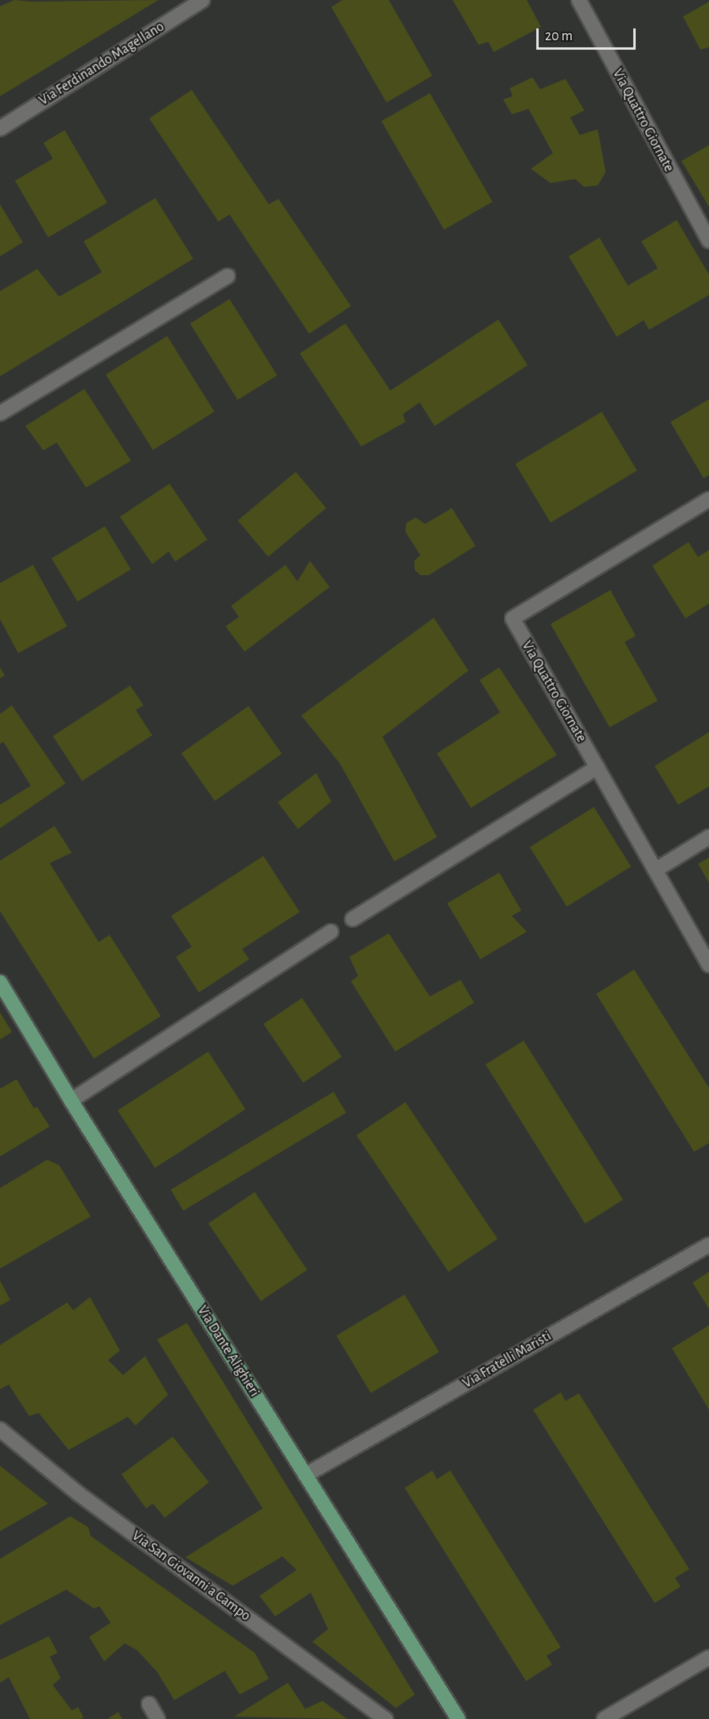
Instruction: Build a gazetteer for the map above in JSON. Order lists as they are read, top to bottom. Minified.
{"streets":{"main road":["Via Dante Alighieri"],"street":["Via Ferdinando Magellano","Via Quattro Giornate","Via Fratelli Maristi","Via San Giovanni a Campo"]},"crossings":[["Via Dante Alighieri","Via Fratelli Maristi"]],"scale_bar":"20 m"}
